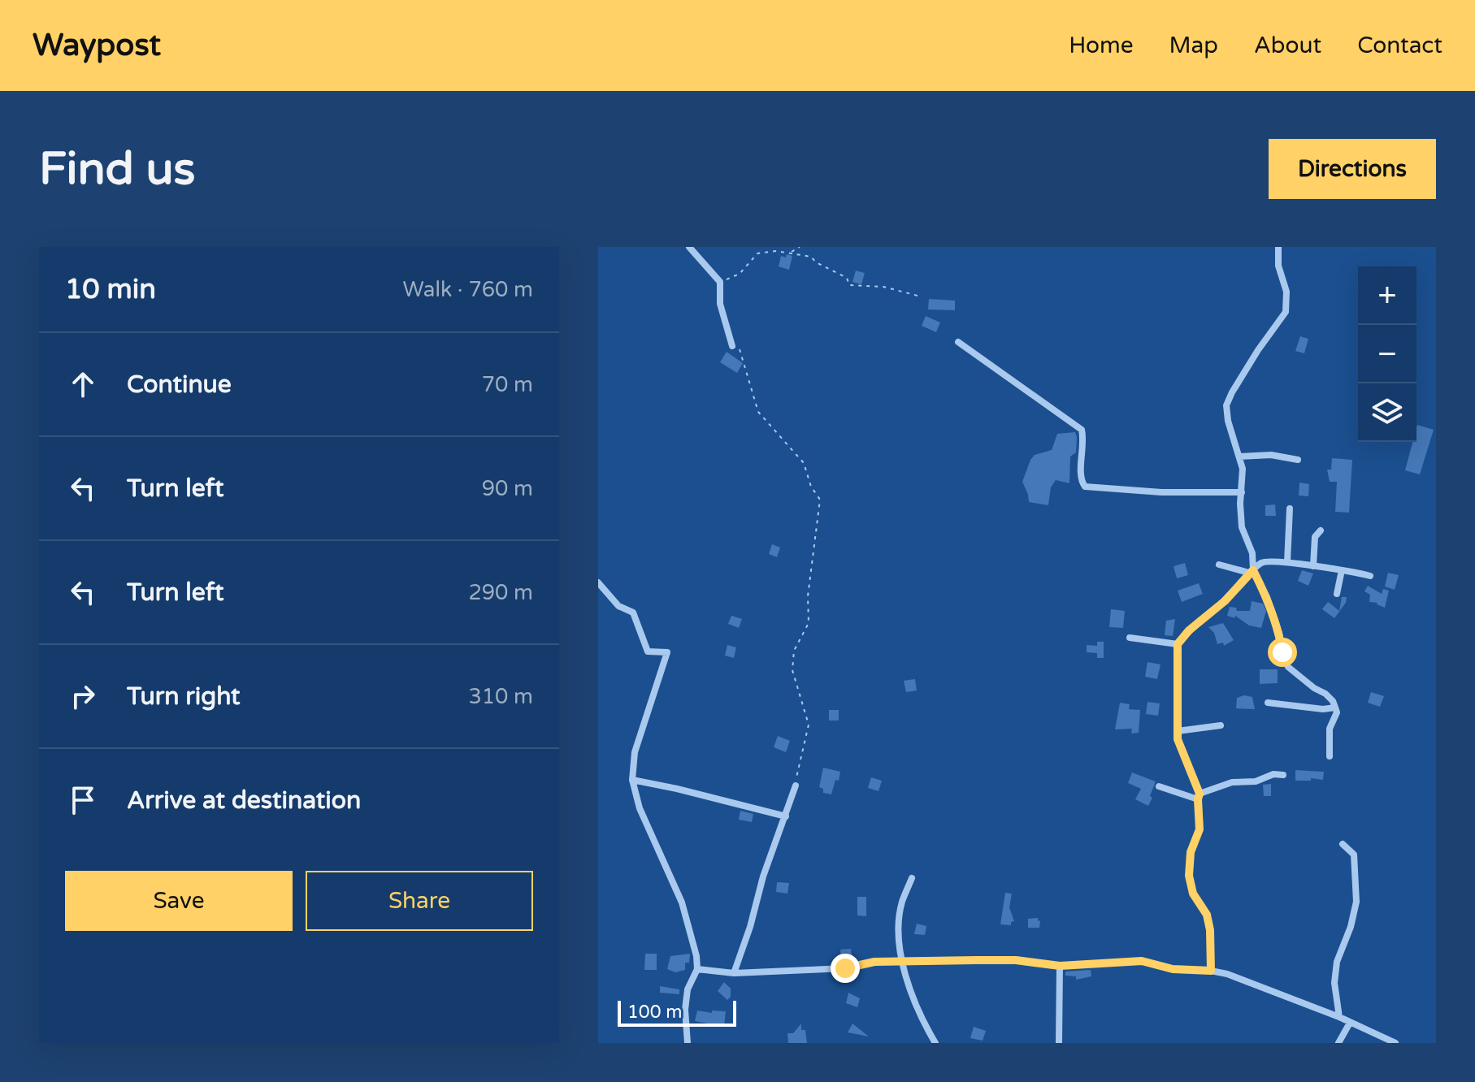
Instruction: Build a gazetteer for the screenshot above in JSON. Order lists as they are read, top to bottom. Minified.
{"scale_bar":"100 m","page":{"header":"Waypost","nav":["Home","Map","About","Contact"],"buttons":["Directions",["Save","Share"]],"title":"Find us","heading":["10 min","Walk · 760 m"],"map_buttons":["+","−"],"list":[["Continue","70 m"],["Turn left","90 m"],["Turn left","290 m"],["Turn right","310 m"],"Arrive at destination"],"scale":"100 m"}}
